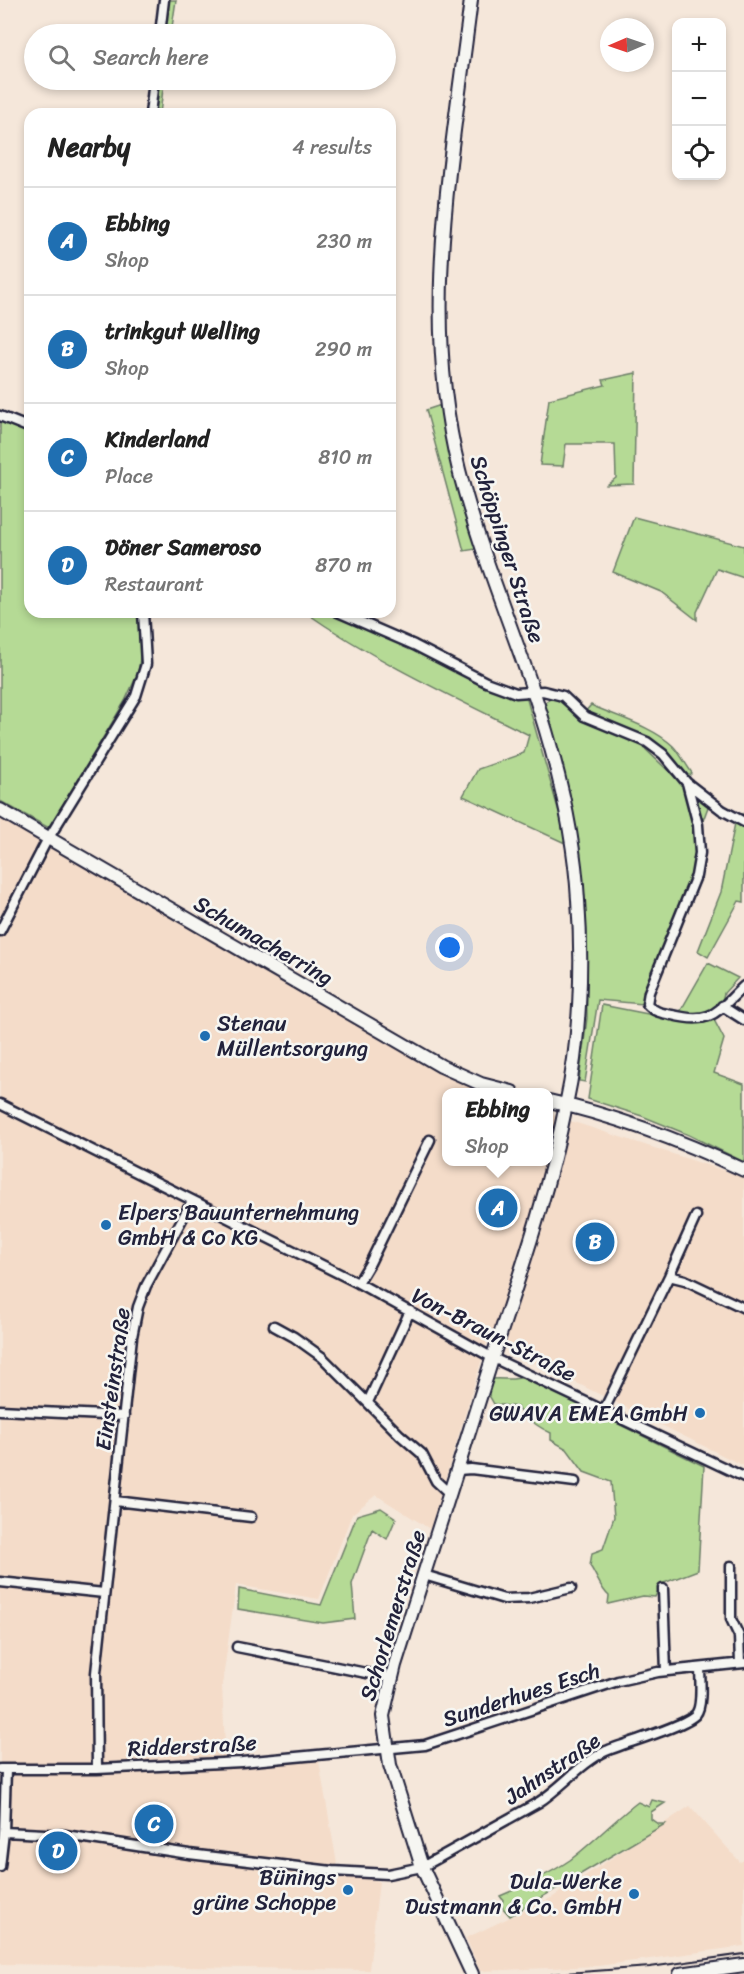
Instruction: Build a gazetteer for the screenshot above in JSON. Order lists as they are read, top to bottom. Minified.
{"streets":{"main road":["Schöppinger Straße","Schumacherring","Schorlemerstraße"],"street":["Von-Braun-Straße","Einsteinstraße","Sunderhues Esch","Ridderstraße","Jahnstraße"]},"crossings":[["Schöppinger Straße","Schorlemerstraße"],["Von-Braun-Straße","Einsteinstraße"],["Von-Braun-Straße","Schorlemerstraße"],["Einsteinstraße","Ridderstraße"],["Schorlemerstraße","Sunderhues Esch"],["Schorlemerstraße","Ridderstraße"],["Schorlemerstraße","Jahnstraße"],["Sunderhues Esch","Ridderstraße"],["Sunderhues Esch","Jahnstraße"]],"places":["Stenau Müllentsorgung","Elpers Bauunternehmung GmbH & Co KG","GWAVA EMEA GmbH","Bünings grüne Schoppe","Dula-Werke Dustmann & Co. GmbH"],"north":"left","page":{"map_buttons":["+","−"],"search":"Search here","heading":["Nearby","4 results"],"list":[{"mark":"A","name":"Ebbing","note":"Shop","value":"230 m"},{"mark":"B","name":"trinkgut Welling","note":"Shop","value":"290 m"},{"mark":"C","name":"Kinderland","note":"Place","value":"810 m"},{"mark":"D","name":"Döner Sameroso","note":"Restaurant","value":"870 m"}],"popup":["Ebbing","Shop"],"pins":["A","B","C","D"]}}
